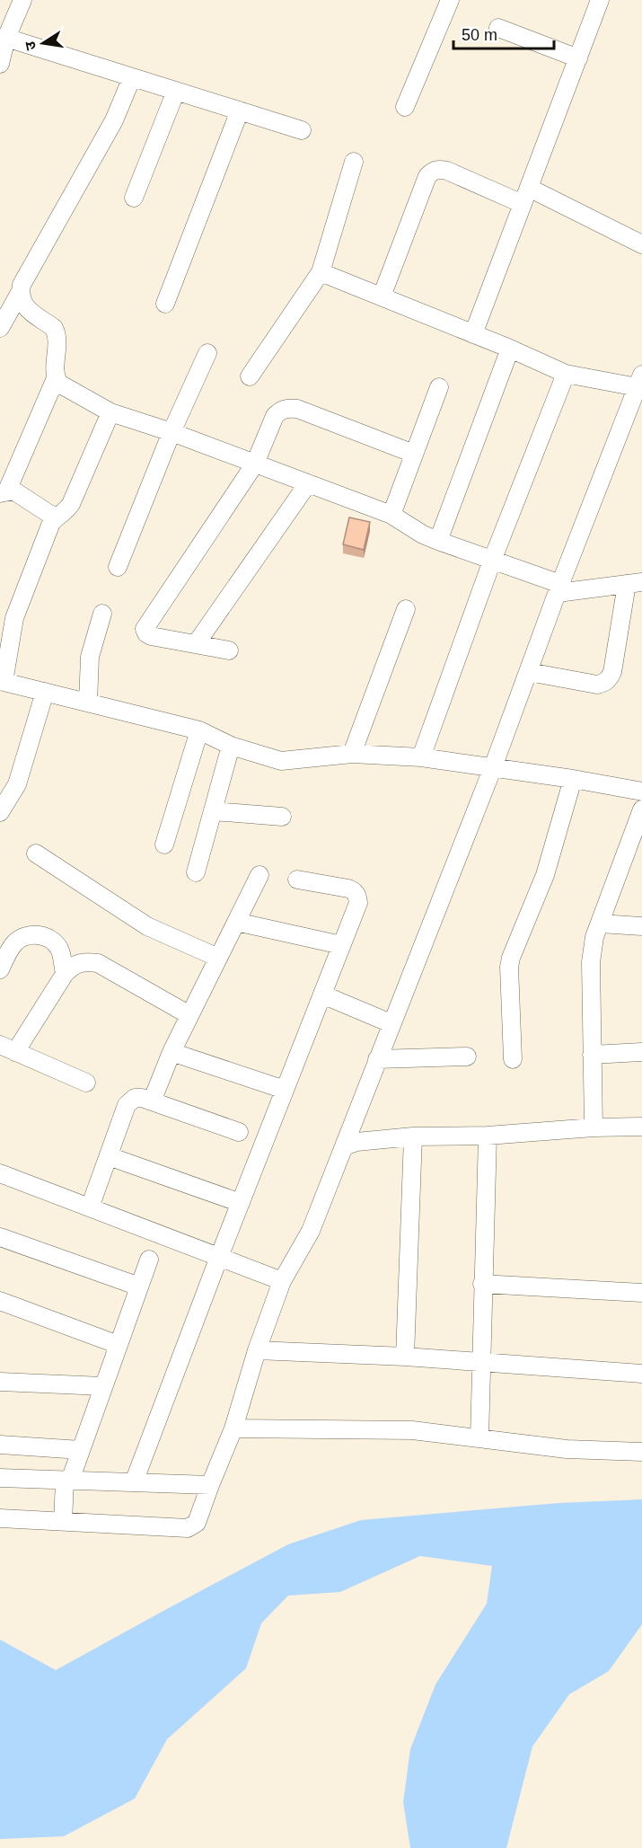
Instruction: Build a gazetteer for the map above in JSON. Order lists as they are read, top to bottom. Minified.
{"scale_bar":"50 m","north":"left"}
